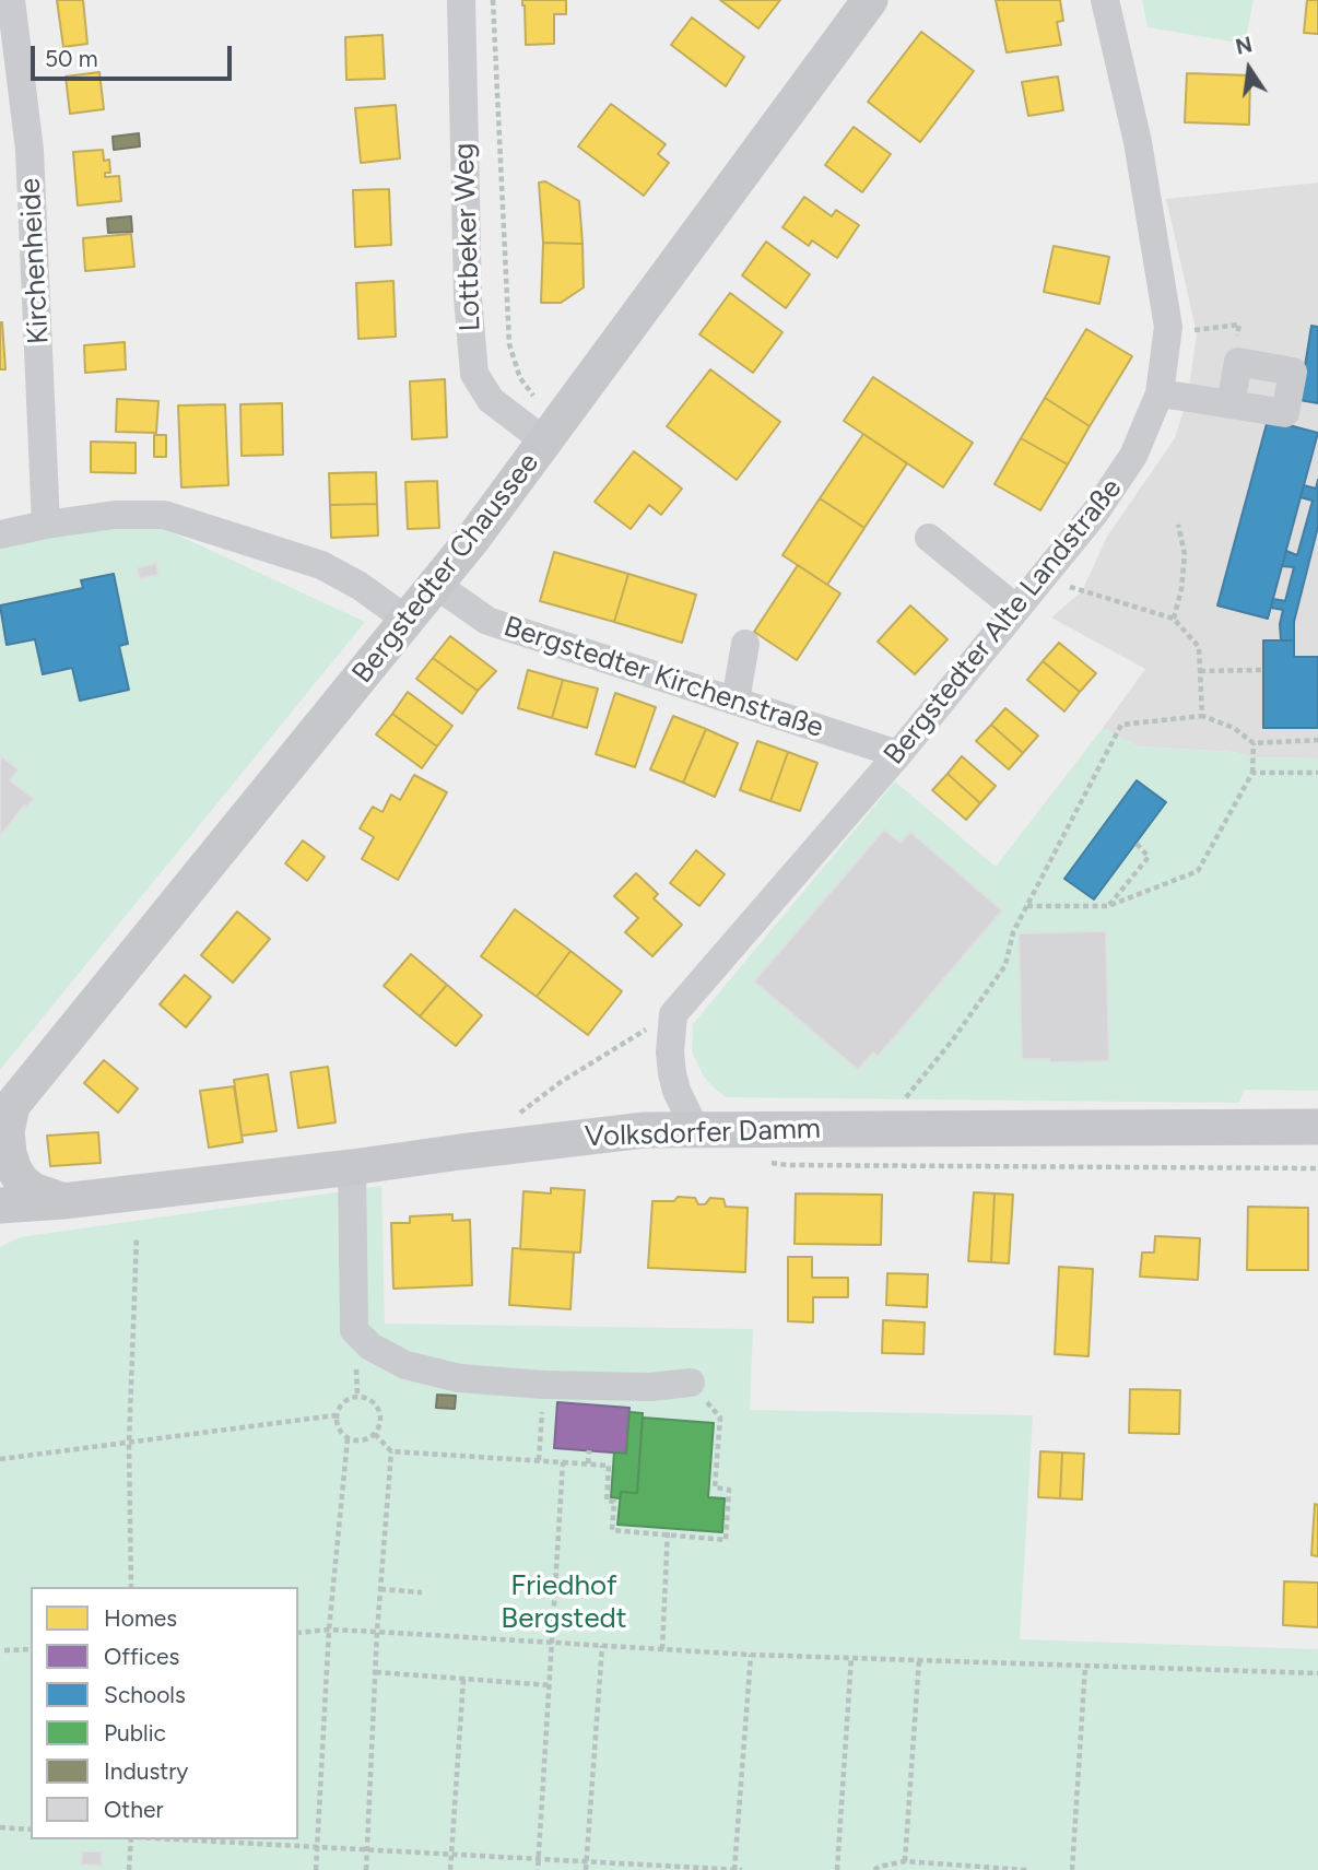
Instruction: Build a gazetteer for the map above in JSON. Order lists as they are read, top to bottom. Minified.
{"streets":{"main road":["Bergstedter Chaussee","Volksdorfer Damm"],"street":["Lottbeker Weg","Kirchenheide","Bergstedter Alte Landstraße","Bergstedter Kirchenstraße"]},"crossings":[["Lottbeker Weg","Bergstedter Chaussee"],["Bergstedter Chaussee","Bergstedter Kirchenstraße"],["Bergstedter Alte Landstraße","Bergstedter Kirchenstraße"]],"parks":["Friedhof Bergstedt"],"legend":["Homes","Offices","Schools","Public","Industry","Other"],"scale_bar":"50 m","north":"top"}
